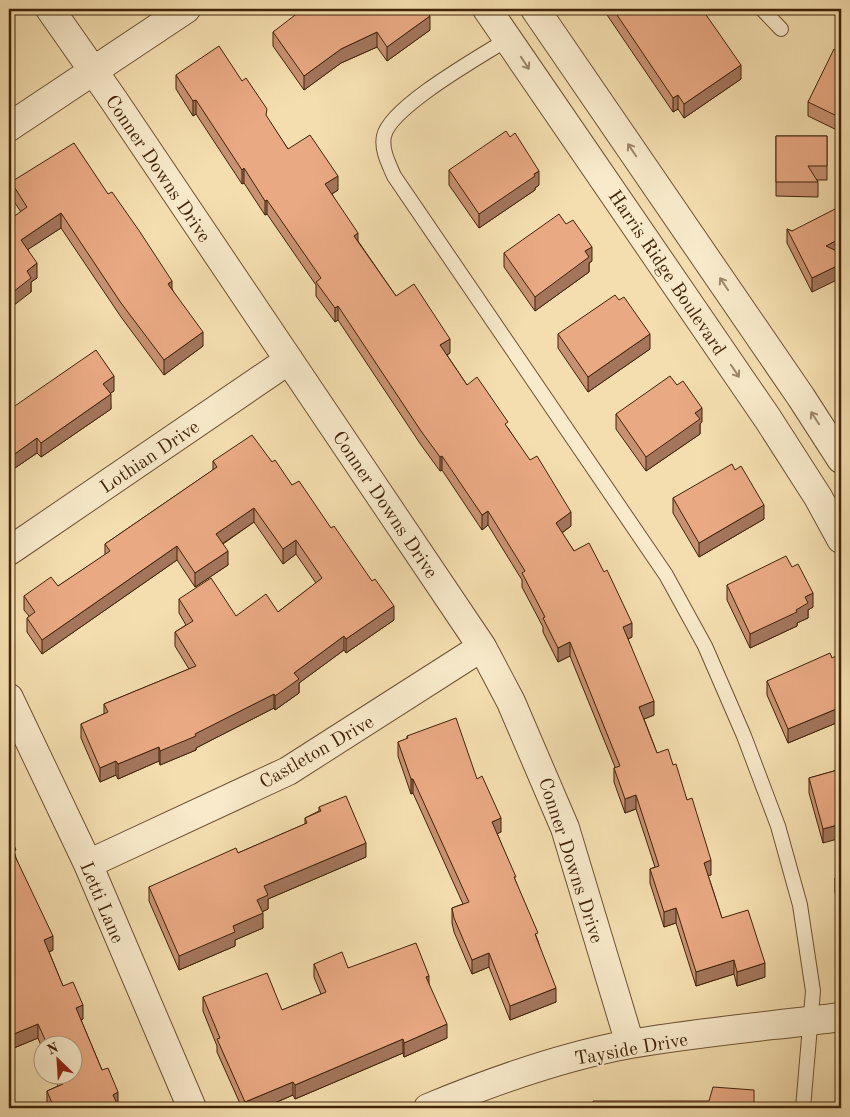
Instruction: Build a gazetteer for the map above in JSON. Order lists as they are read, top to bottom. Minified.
{"streets":{"street":["Conner Downs Drive","Harris Ridge Boulevard","Lothian Drive","Castleton Drive","Letti Lane","Tayside Drive"]},"crossings":[["Conner Downs Drive","Lothian Drive"],["Conner Downs Drive","Castleton Drive"],["Conner Downs Drive","Tayside Drive"],["Castleton Drive","Letti Lane"]],"north":"top left"}
